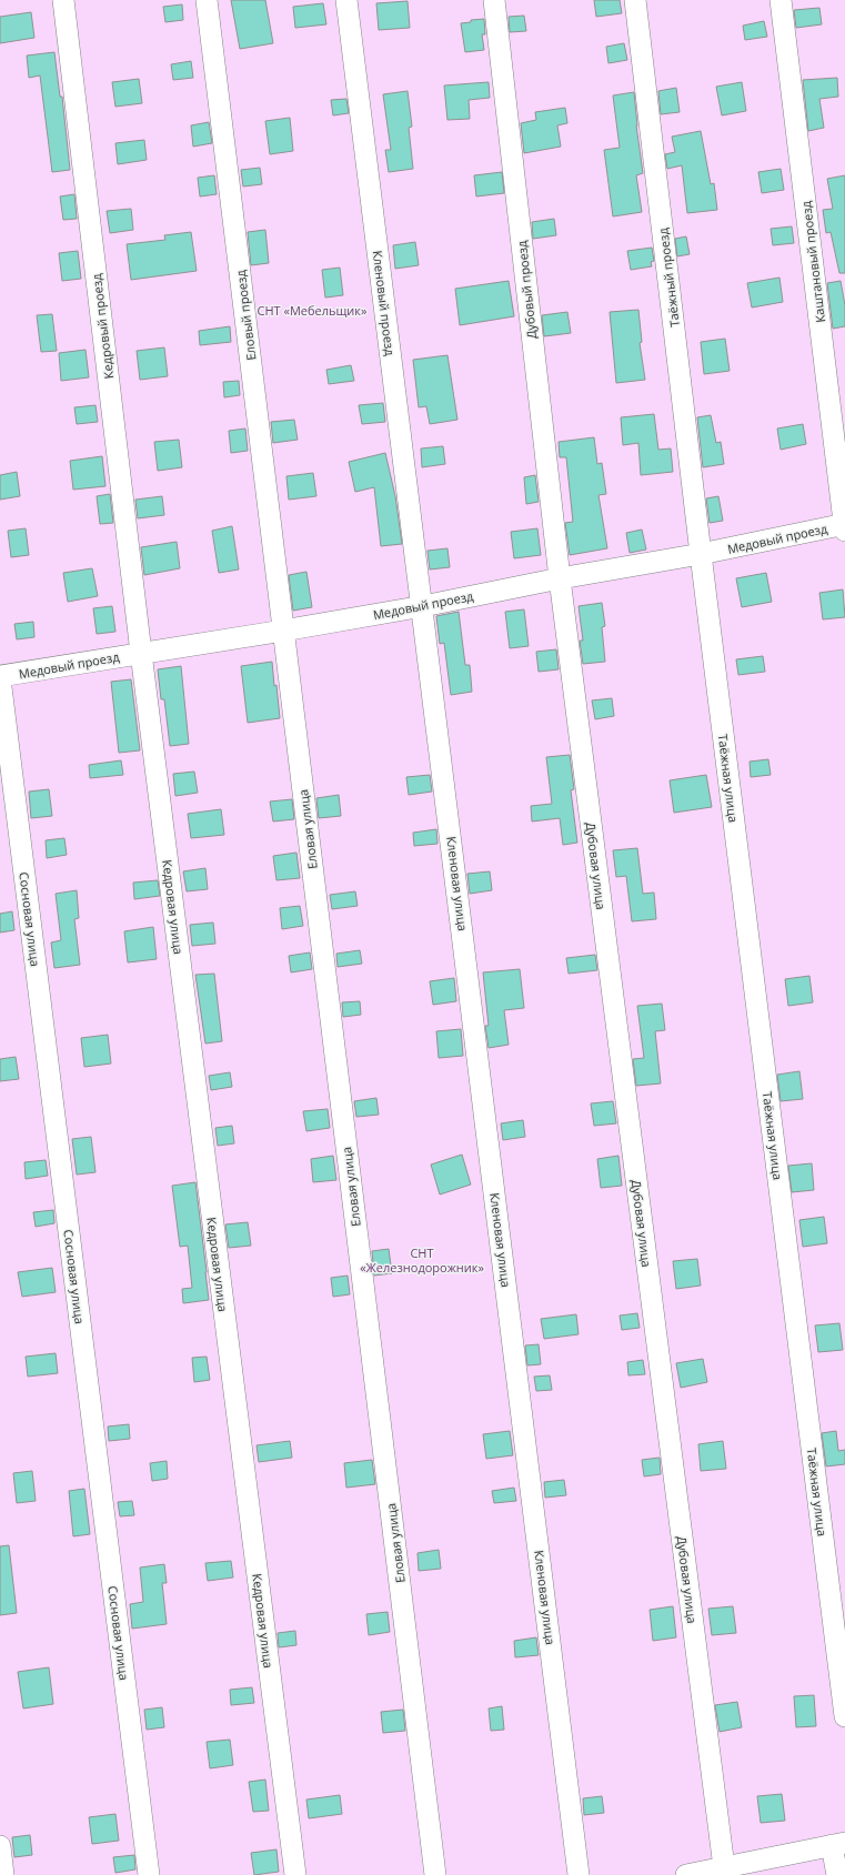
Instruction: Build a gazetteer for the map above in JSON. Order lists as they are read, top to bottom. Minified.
{"streets":{"street":["Каштановый проезд","Таёжный проезд","Дубовый проезд","Кленовый проезд","Еловый проезд","Кедровый проезд","Медовый проезд","Таёжная улица","Еловая улица","Дубовая улица","Кленовая улица","Кедровая улица","Сосновая улица"]},"crossings":[["Каштановый проезд","Медовый проезд"],["Таёжный проезд","Медовый проезд"],["Таёжный проезд","Таёжная улица"],["Дубовый проезд","Медовый проезд"],["Дубовый проезд","Дубовая улица"],["Кленовый проезд","Медовый проезд"],["Кленовый проезд","Кленовая улица"],["Еловый проезд","Медовый проезд"],["Еловый проезд","Еловая улица"],["Кедровый проезд","Медовый проезд"],["Кедровый проезд","Кедровая улица"],["Медовый проезд","Таёжная улица"],["Медовый проезд","Еловая улица"],["Медовый проезд","Дубовая улица"],["Медовый проезд","Кленовая улица"],["Медовый проезд","Кедровая улица"],["Медовый проезд","Сосновая улица"]],"parks":["СНТ «Мебельщик»","СНТ «Железнодорожник»"]}
